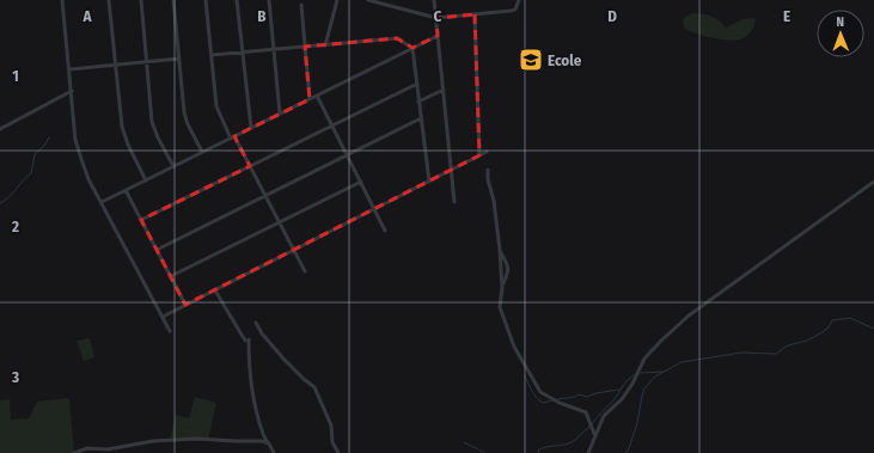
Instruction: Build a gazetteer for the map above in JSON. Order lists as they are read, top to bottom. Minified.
{"places":{"school or university":["Ecole"]},"north":"top","grid":{"columns":["A","B","C","D","E"],"rows":["1","2","3"]}}
